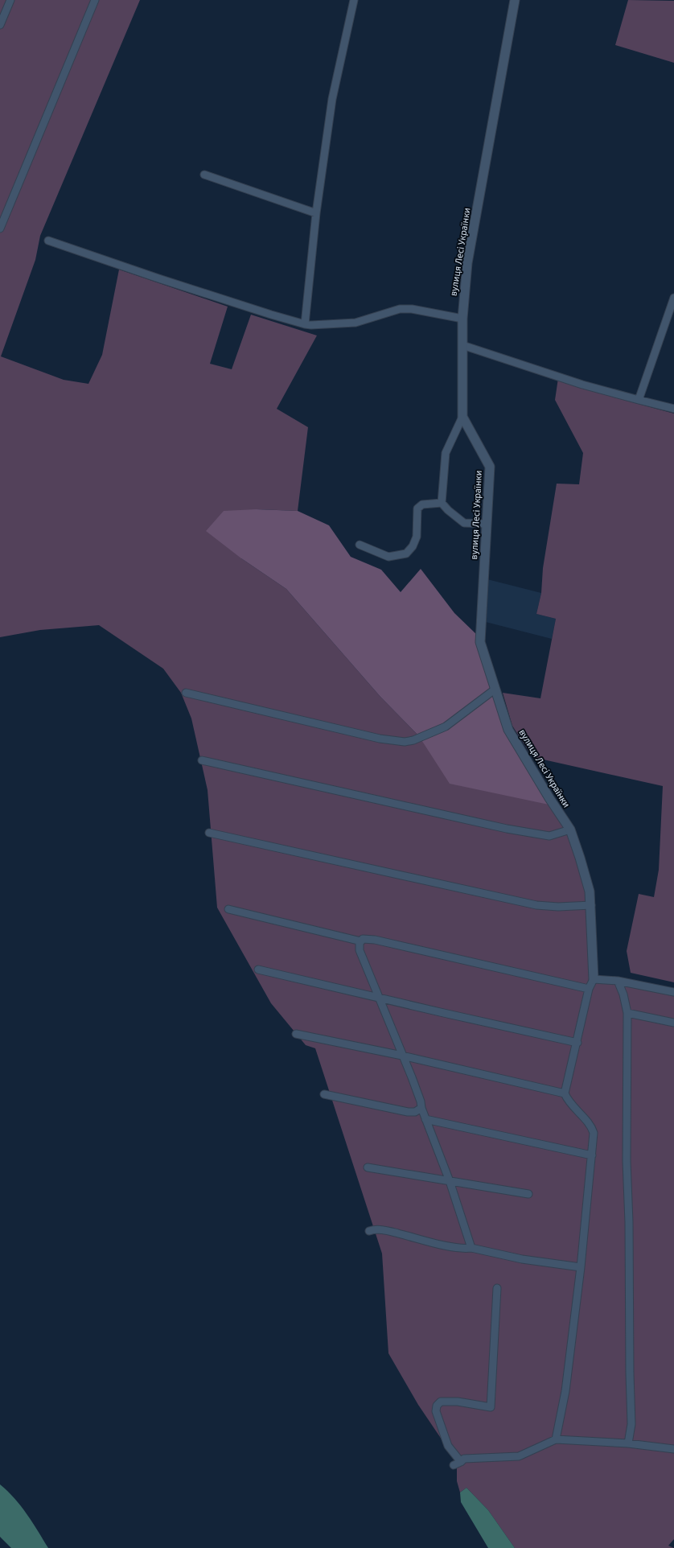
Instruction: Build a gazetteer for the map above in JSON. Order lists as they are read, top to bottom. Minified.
{"streets":{"street":["вулиця Лесі Українки"]}}
